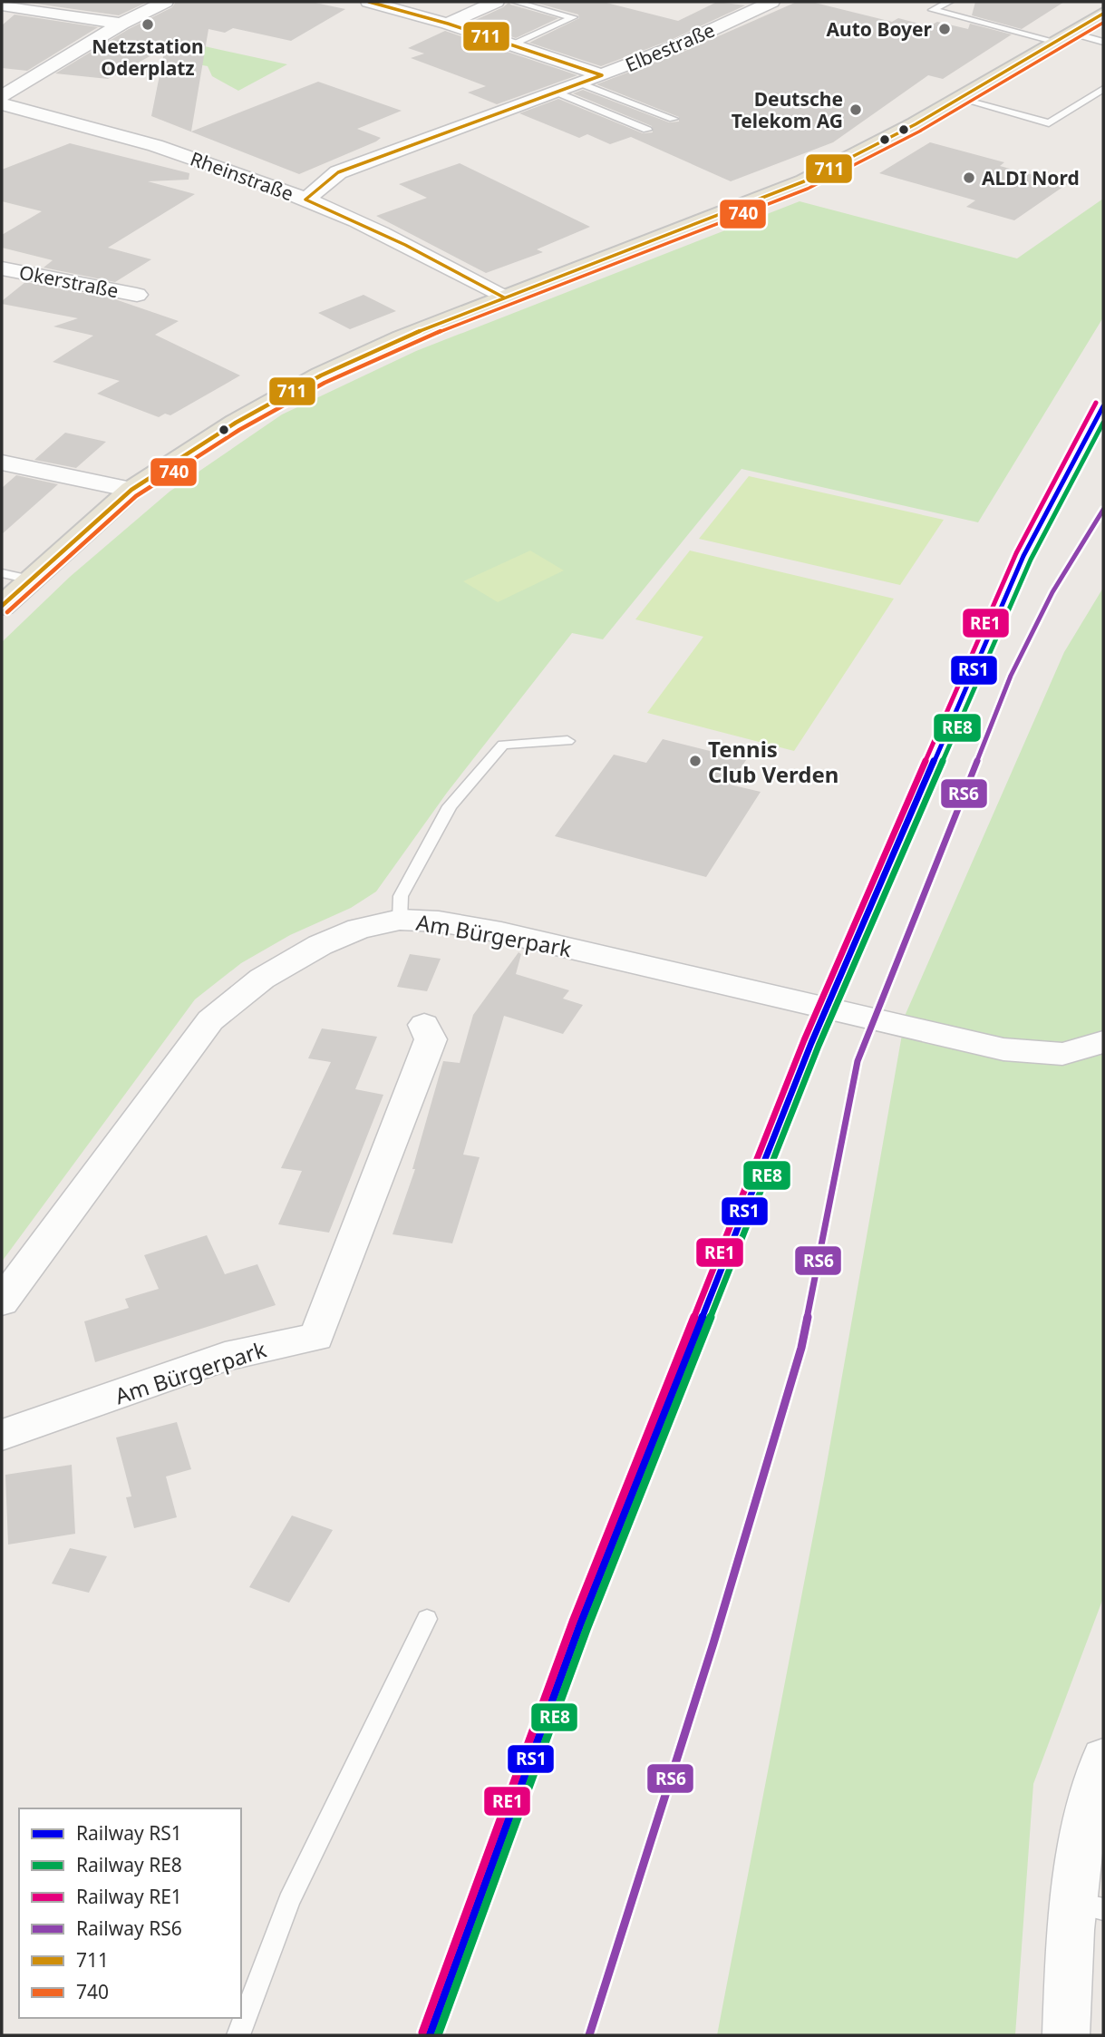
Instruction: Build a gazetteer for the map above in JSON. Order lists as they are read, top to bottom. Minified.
{"streets":{"street":["Elbestraße","Rheinstraße","Okerstraße","Am Bürgerpark"]},"crossings":[["Elbestraße","Rheinstraße"]],"places":["Netzstation Oderplatz","Auto Boyer","Deutsche Telekom AG","ALDI Nord","Tennis Club Verden"],"lines":["transit line 711","transit line 740","rail line RE1","rail line RS1","rail line RE8","rail line RS6"],"legend":["Railway RS1","Railway RE8","Railway RE1","Railway RS6","711","740"]}
